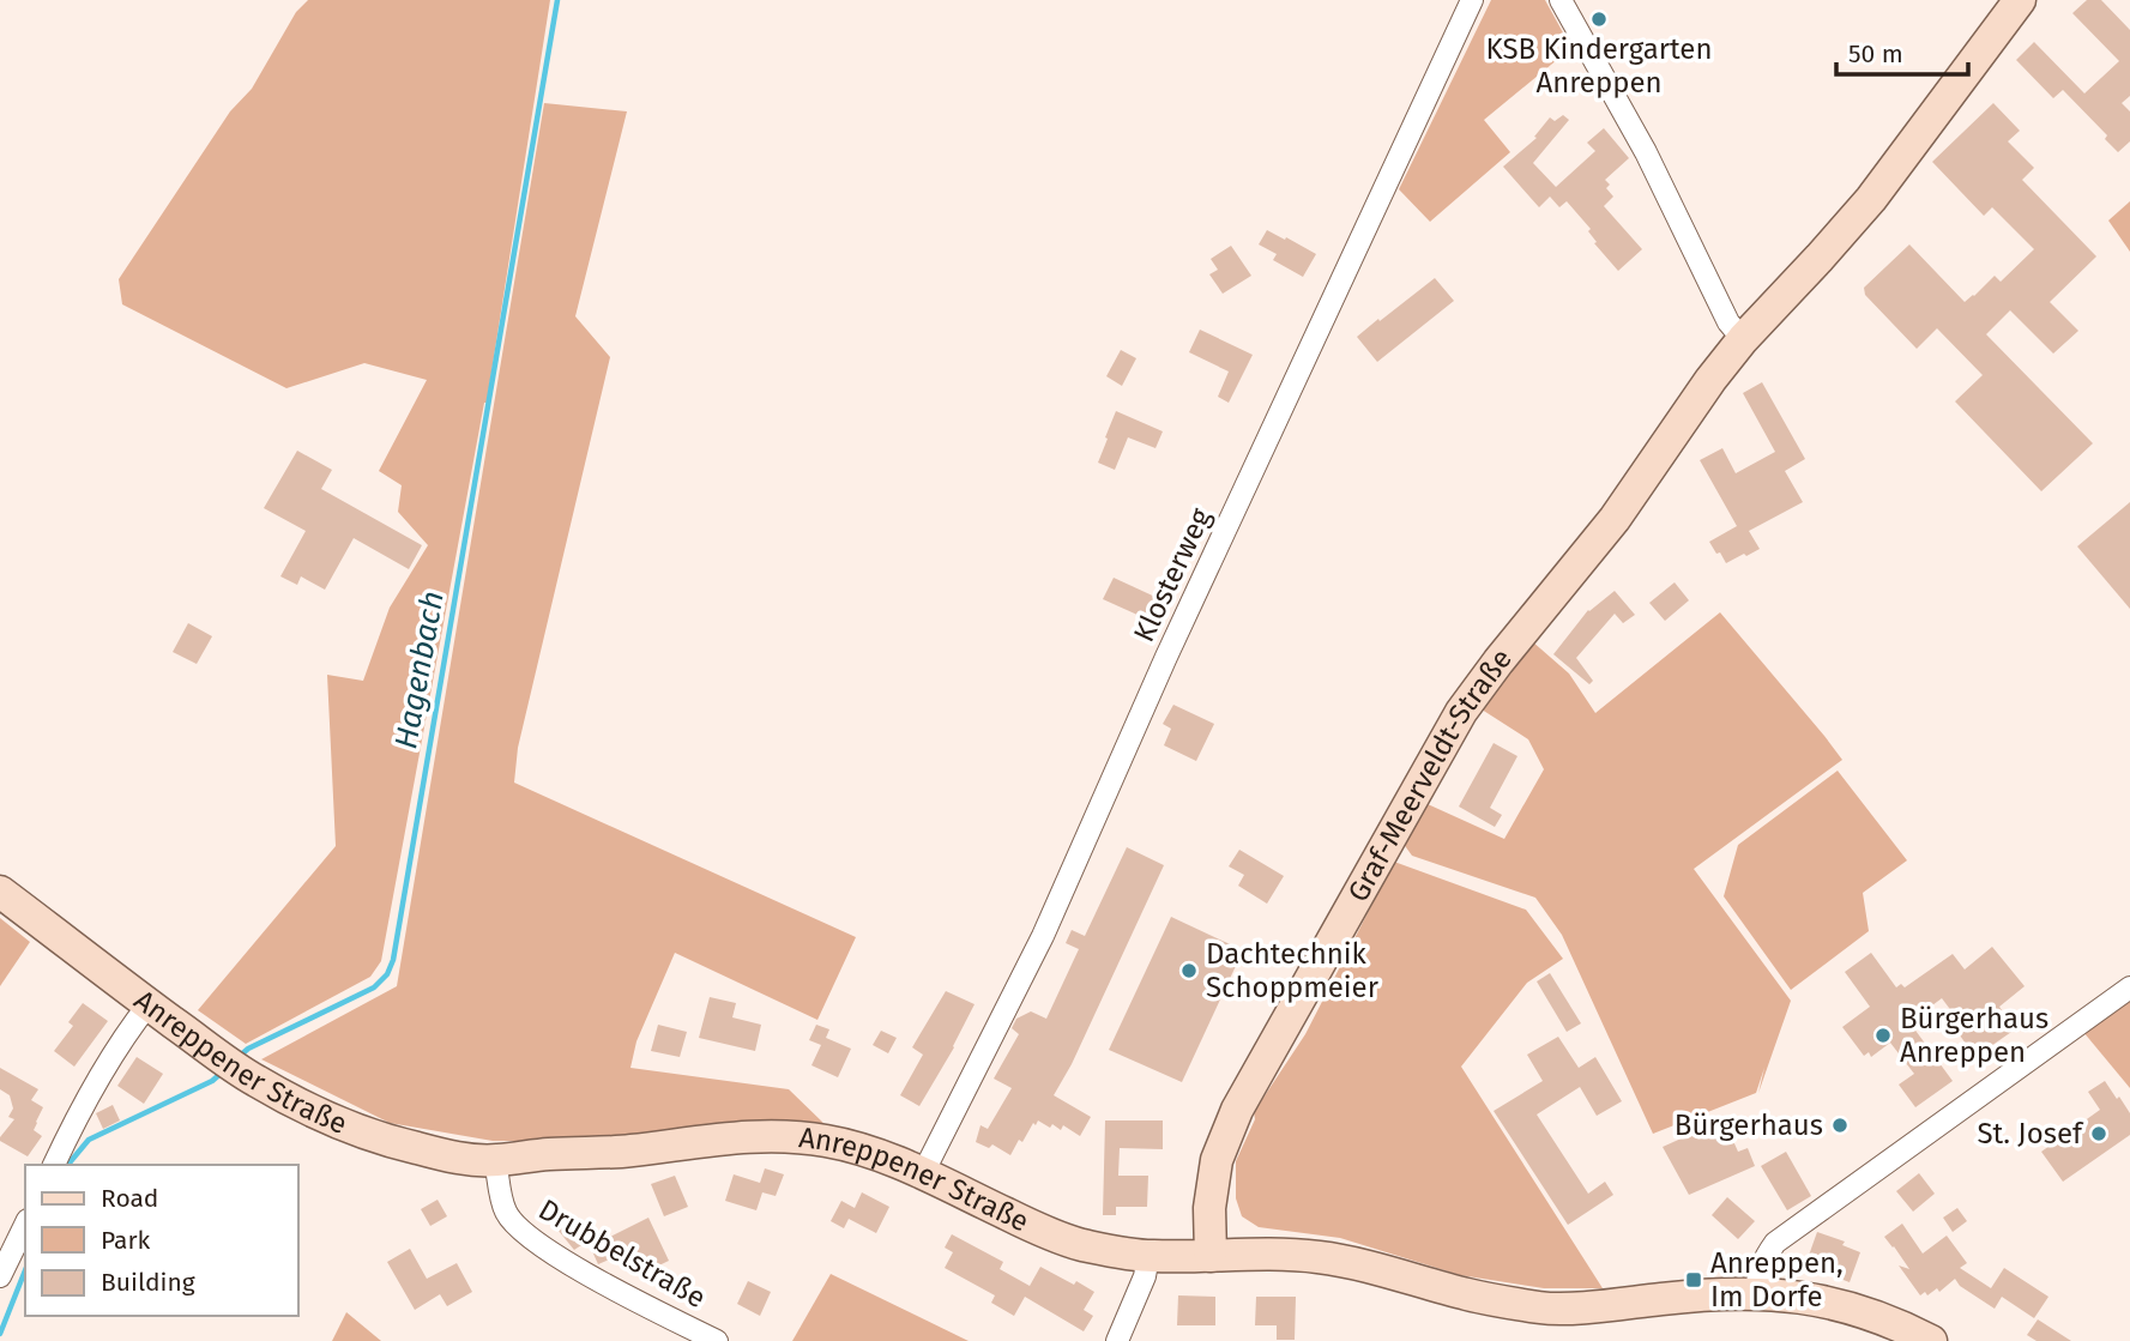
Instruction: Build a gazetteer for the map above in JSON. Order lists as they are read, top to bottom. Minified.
{"streets":{"main road":["Graf-Meerveldt-Straße","Anreppener Straße"],"street":["Klosterweg","Drubbelstraße"]},"crossings":[["Klosterweg","Anreppener Straße"],["Graf-Meerveldt-Straße","Anreppener Straße"],["Anreppener Straße","Drubbelstraße"]],"water":["Hagenbach"],"places":{"other":["KSB Kindergarten Anreppen","Dachtechnik Schoppmeier","Bürgerhaus Anreppen","Bürgerhaus","St. Josef"],"transit":["Anreppen, Im Dorfe"]},"legend":["Road","Park","Building"],"scale_bar":"50 m"}
